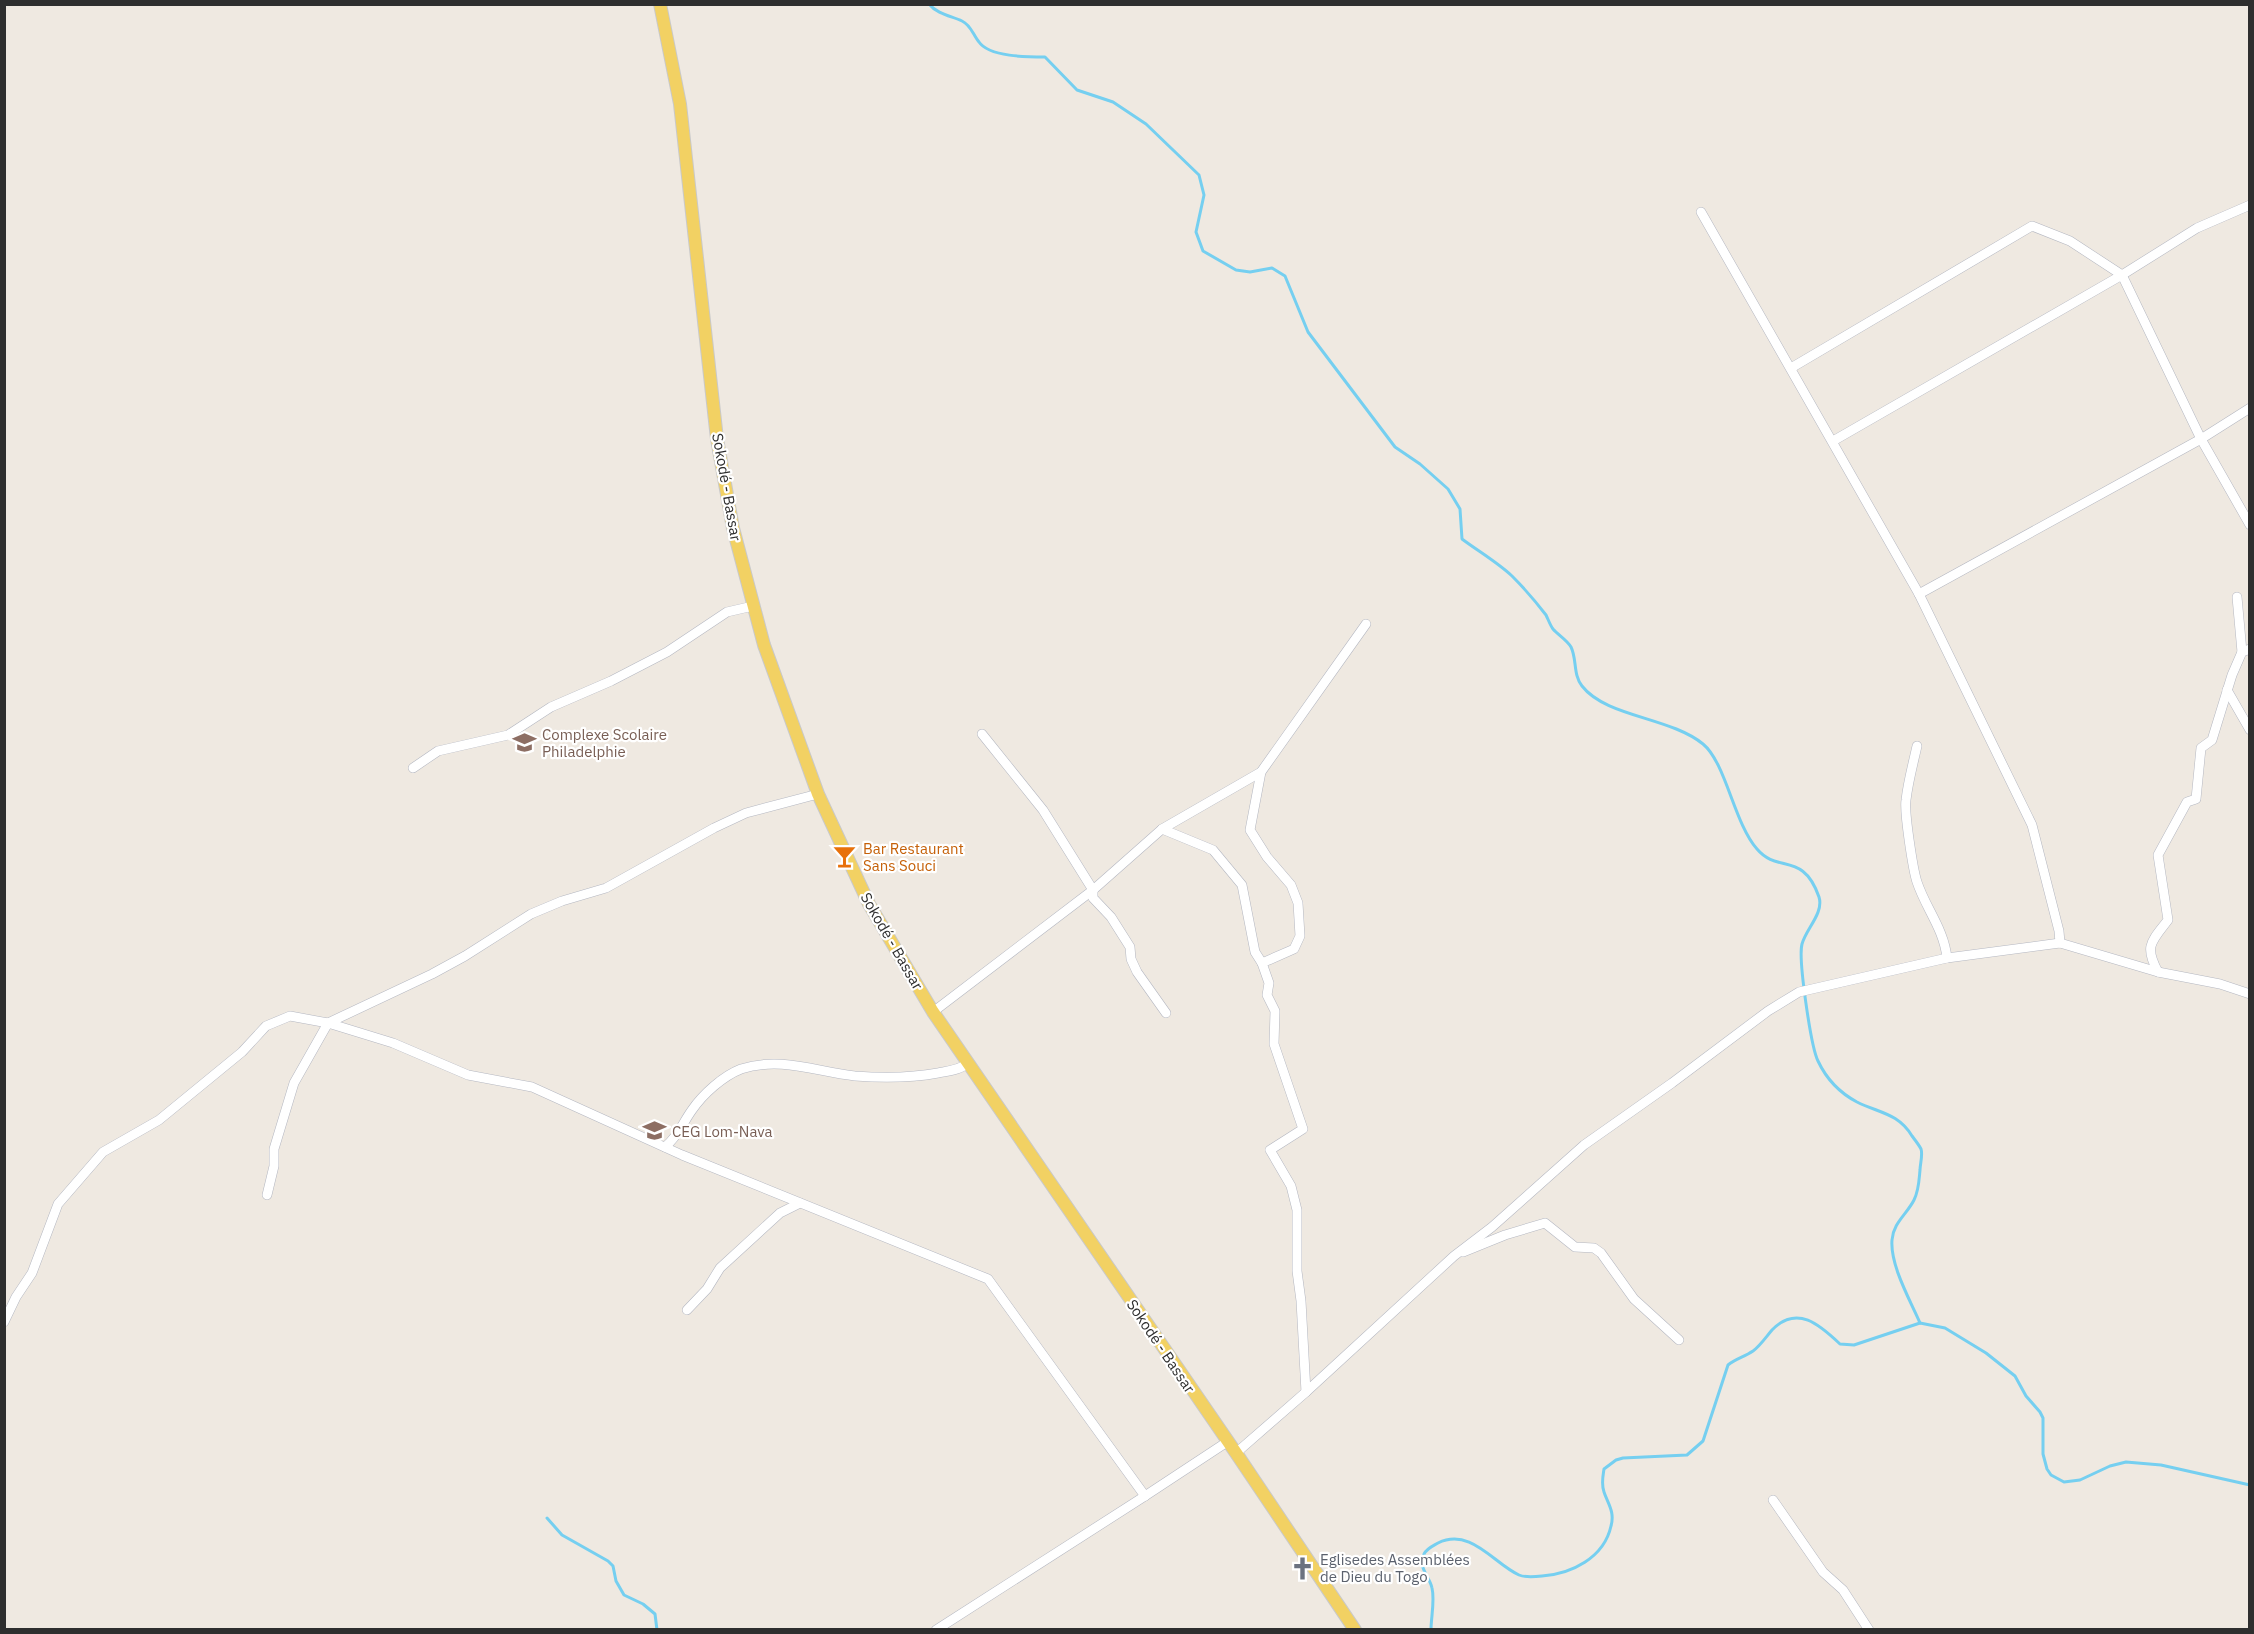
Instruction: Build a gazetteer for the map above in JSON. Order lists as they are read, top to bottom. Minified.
{"streets":{"main road":["Sokodé - Bassar"]},"places":{"school or university":["Complexe Scolaire Philadelphie","CEG Lom-Nava"],"bar":["Bar Restaurant Sans Souci"],"church":["Eglisedes Assemblées de Dieu du Togo"]}}
